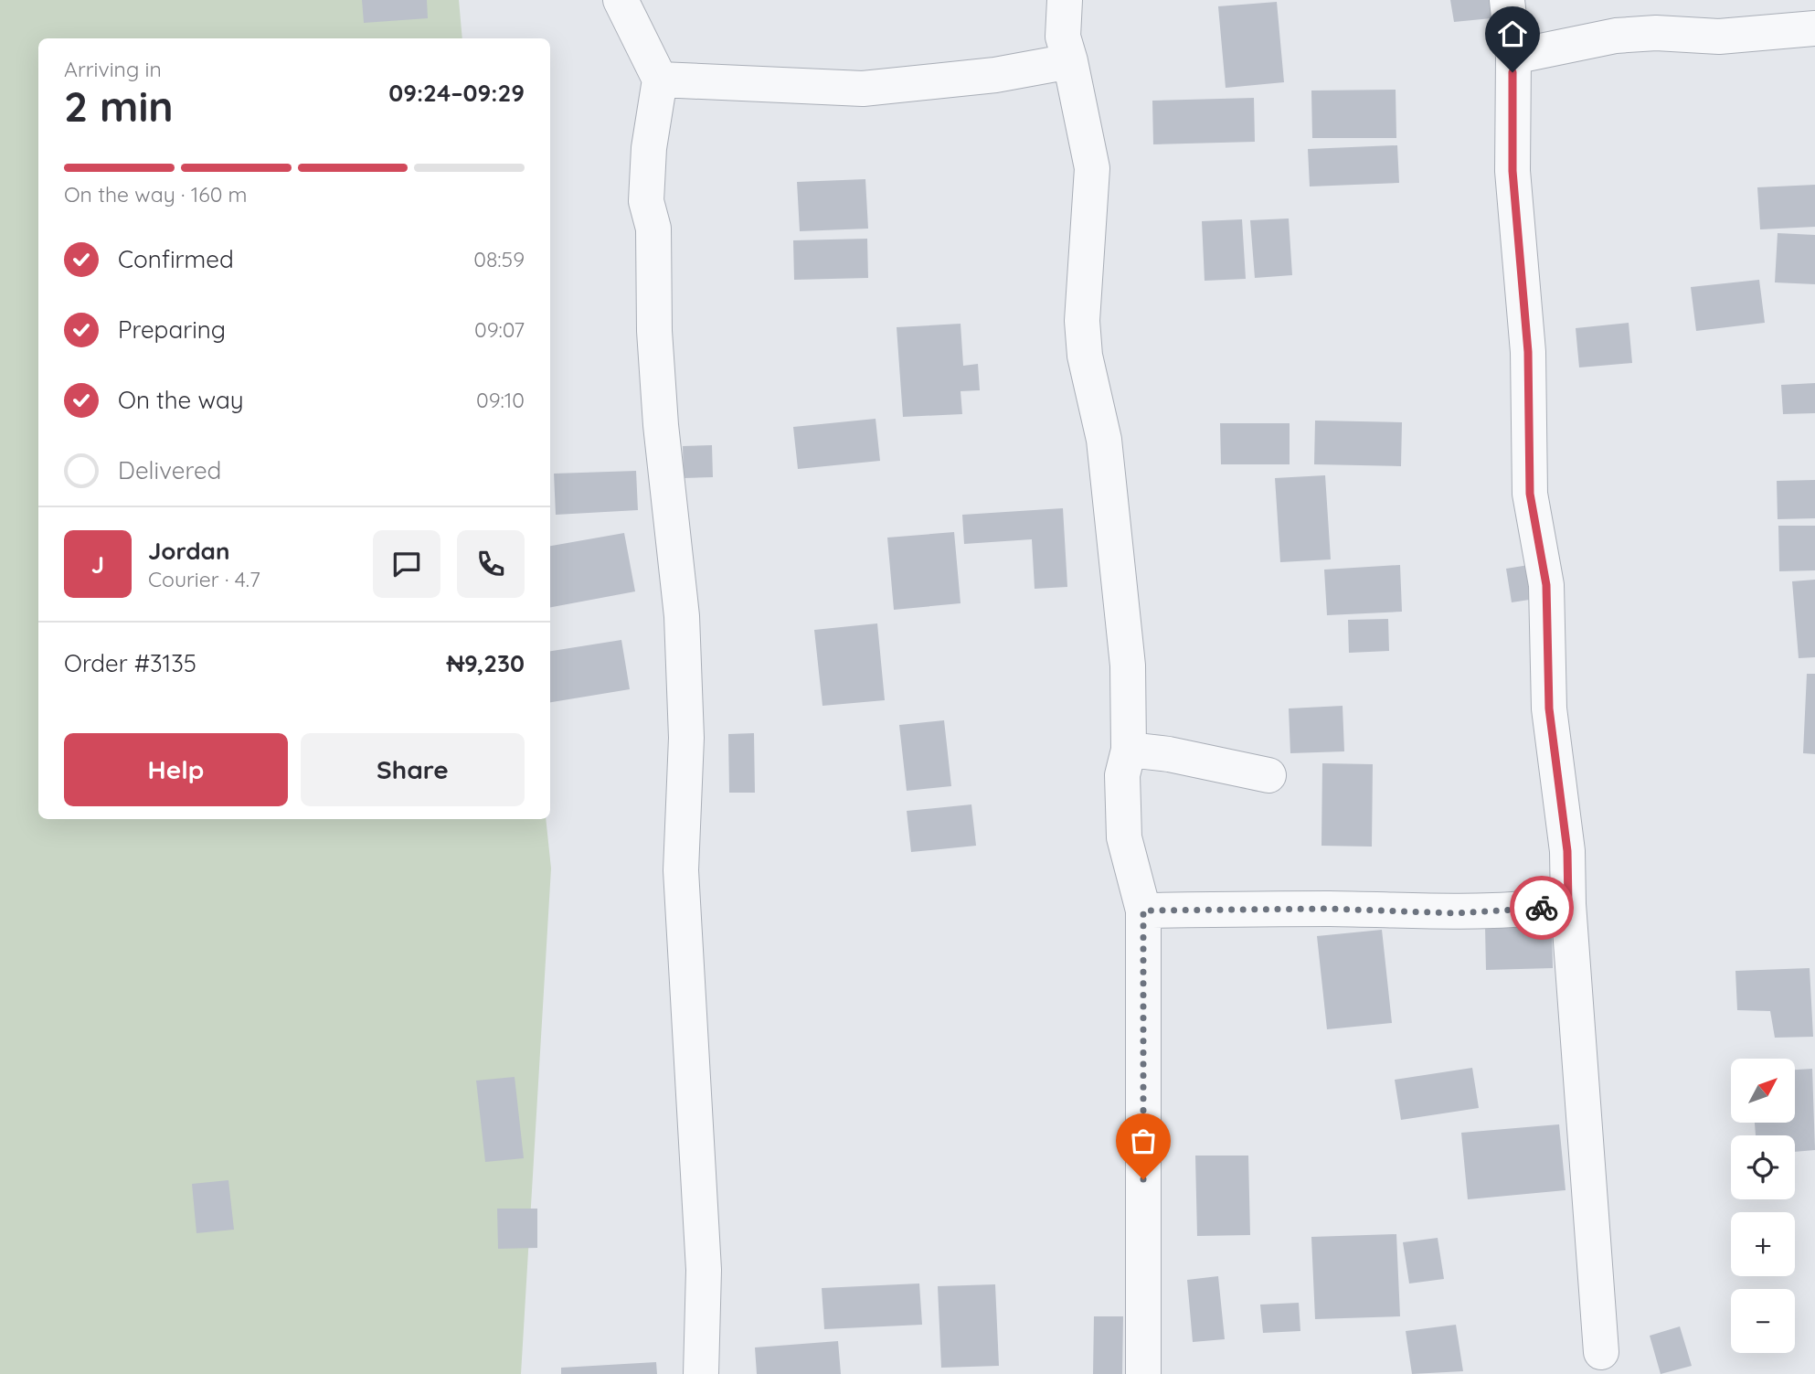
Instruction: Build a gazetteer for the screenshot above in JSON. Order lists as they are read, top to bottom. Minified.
{"north":"top right","page":{"heading":["2 min","Arriving in","09:24–09:29"],"panel":["Jordan","Courier · 4.7","Order #3135","₦9,230"],"bar":"On the way · 160 m","list":[["Confirmed","08:59"],["Preparing","09:07"],["On the way","09:10"],"Delivered"],"round":"J","buttons":["Help","Share"],"map_buttons":["+","−"]}}
